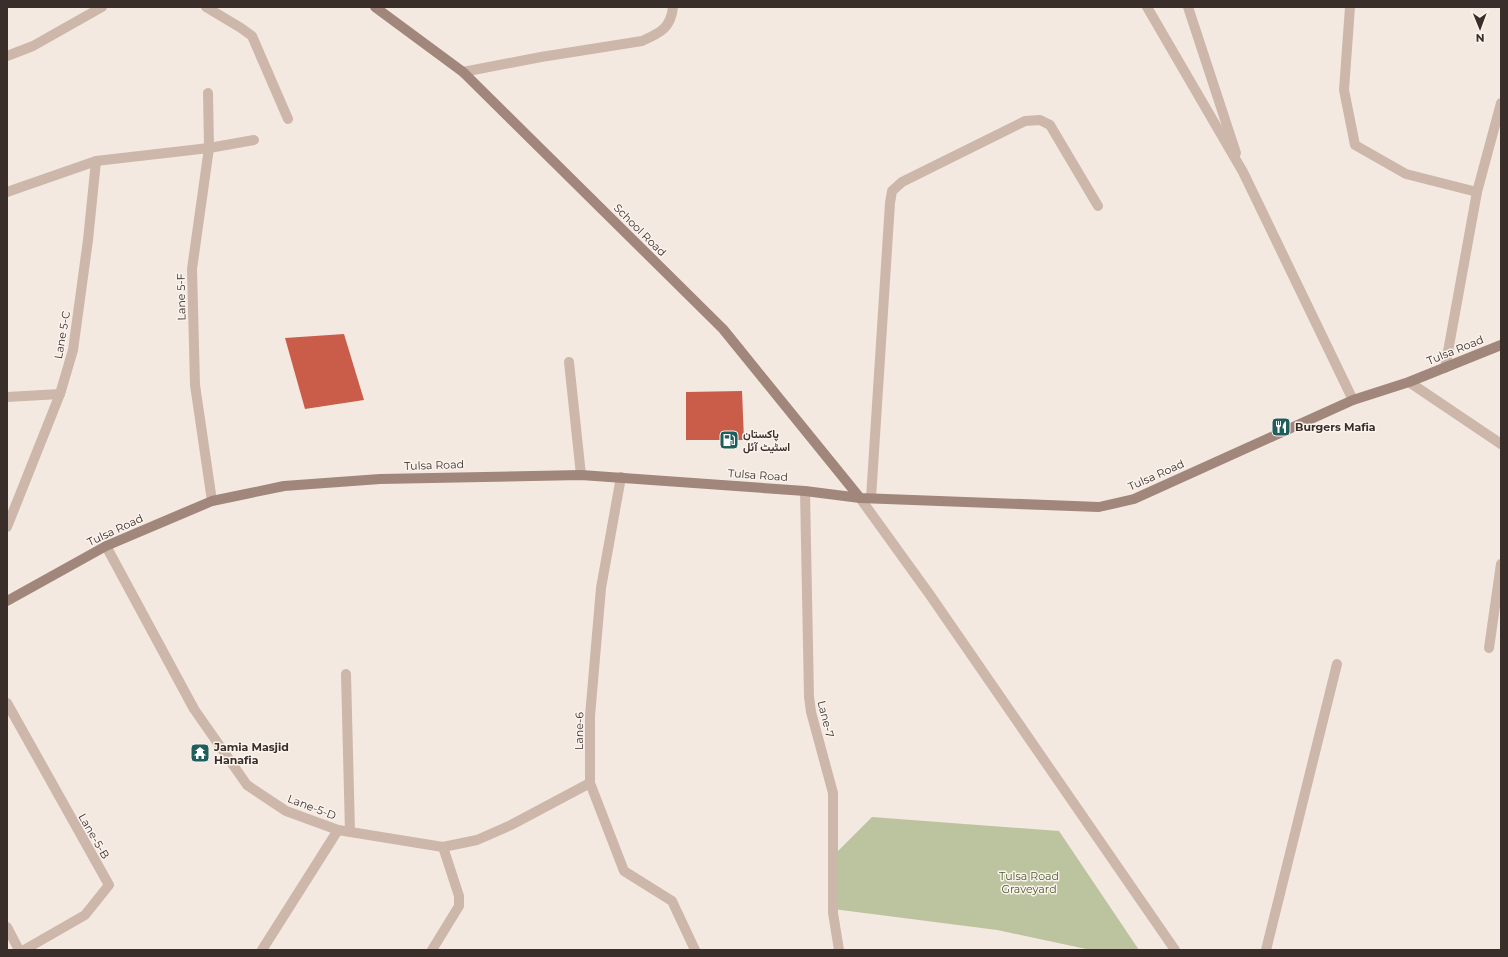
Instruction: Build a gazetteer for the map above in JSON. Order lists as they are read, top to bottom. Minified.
{"streets":{"main road":["School Road","Tulsa Road"],"street":["Lane 5-F","Lane 5-C","Lane-7","Lane-6","Lane-5-D","Lane-5-B"]},"crossings":[["School Road","Tulsa Road"],["Lane 5-F","Tulsa Road"],["Tulsa Road","Lane-7"],["Tulsa Road","Lane-6"],["Tulsa Road","Lane-5-D"],["Lane-6","Lane-5-D"]],"parks":["Tulsa Road Graveyard"],"places":{"restaurant":["Burgers Mafia"],"fuel station":["پاکستان اسٹیٹ آئل"],"temple":["Jamia Masjid Hanafia"]},"north":"bottom"}
